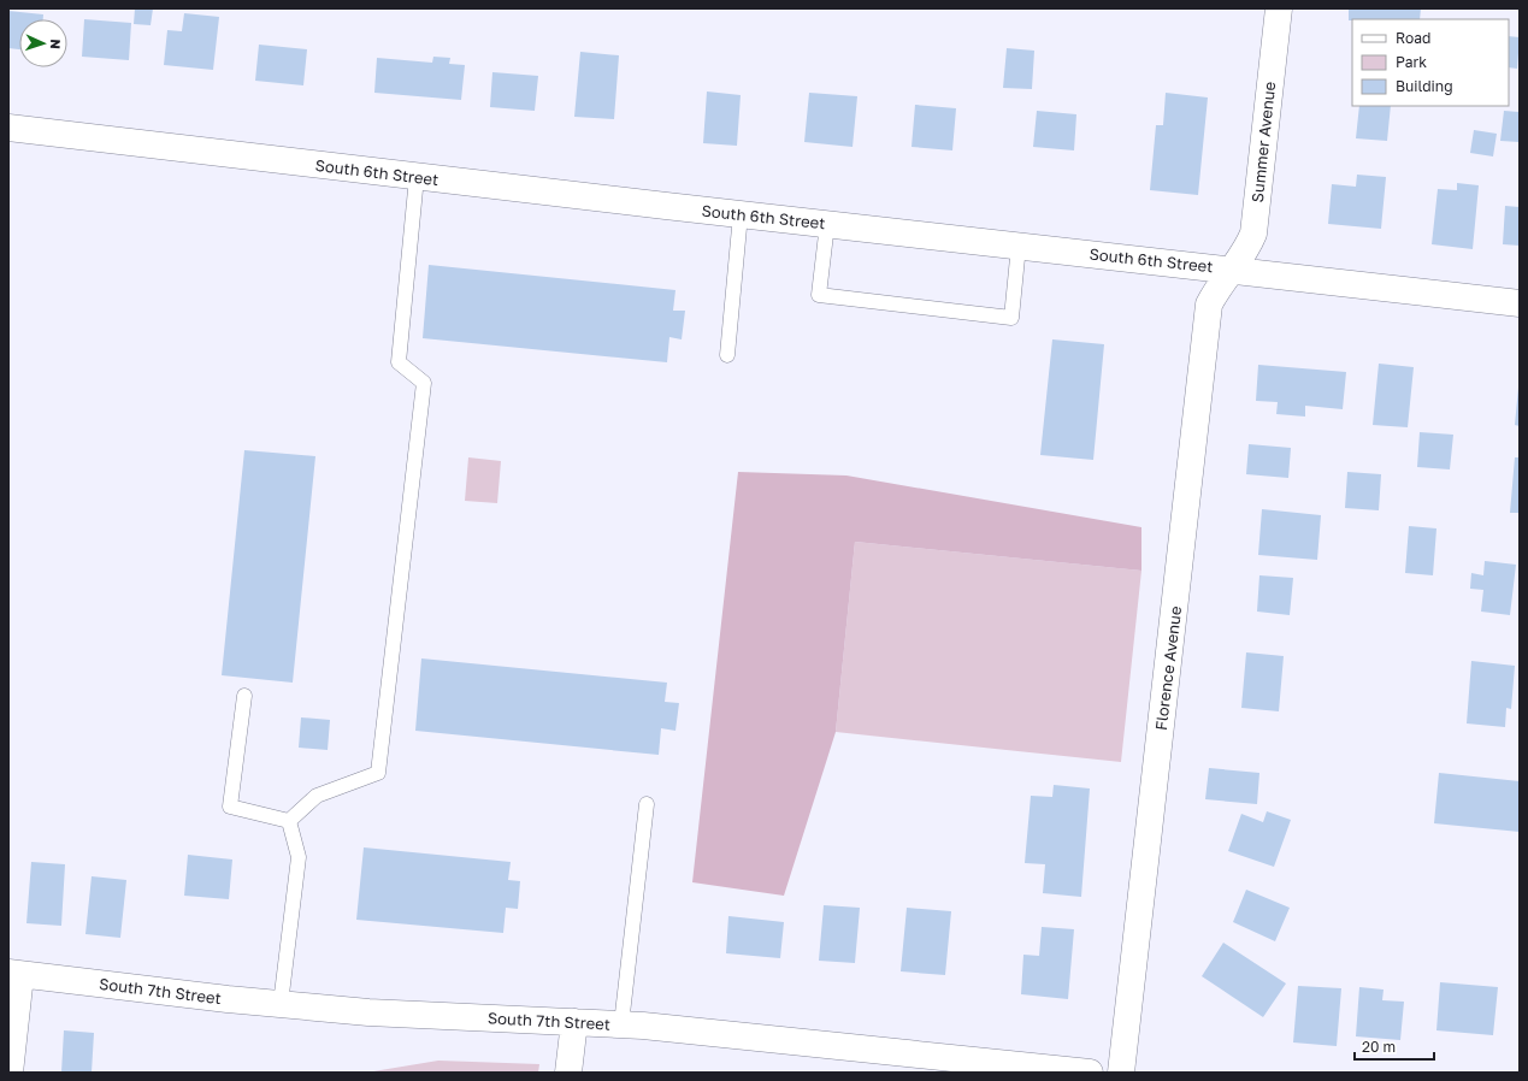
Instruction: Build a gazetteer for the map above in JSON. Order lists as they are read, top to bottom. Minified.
{"streets":{"street":["Summer Avenue","South 6th Street","Florence Avenue","South 7th Street"]},"crossings":[["Summer Avenue","South 6th Street"],["Summer Avenue","Florence Avenue"],["South 6th Street","Florence Avenue"]],"legend":["Road","Park","Building"],"scale_bar":"20 m","north":"right"}
